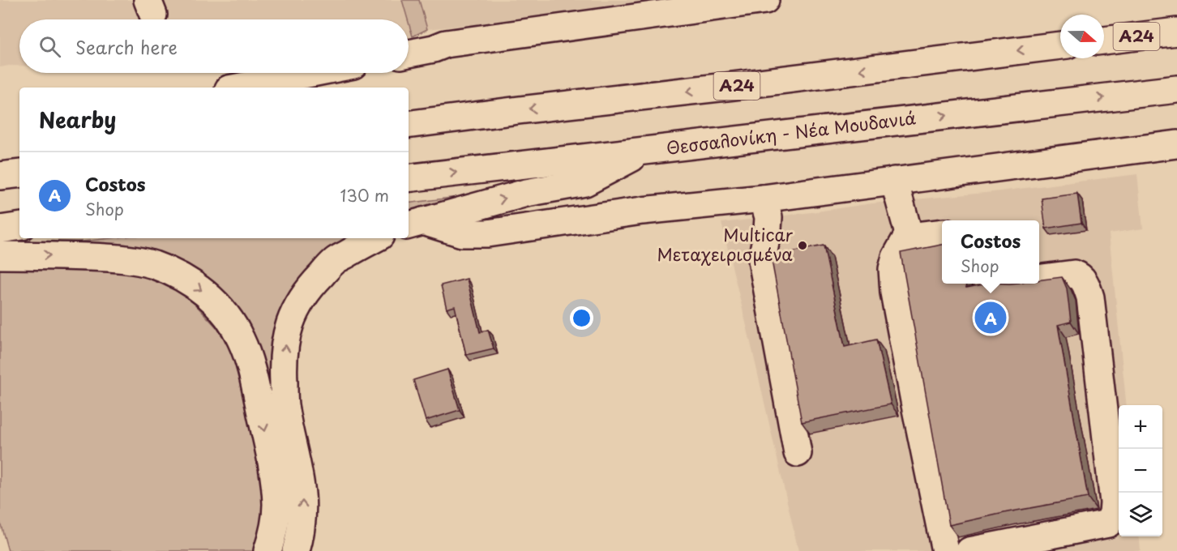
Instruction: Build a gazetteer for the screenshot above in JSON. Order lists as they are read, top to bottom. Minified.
{"streets":{"main road":["Α24","Θεσσαλονίκη - Νέα Μουδανιά"]},"places":["Multicar Μεταχειρισμένα"],"north":"right","page":{"search":"Search here","heading":"Nearby","list":[{"mark":"A","name":"Costos","note":"Shop","value":"130 m"}],"popup":["Costos","Shop"],"pins":"A","map_buttons":["+","−"]}}
